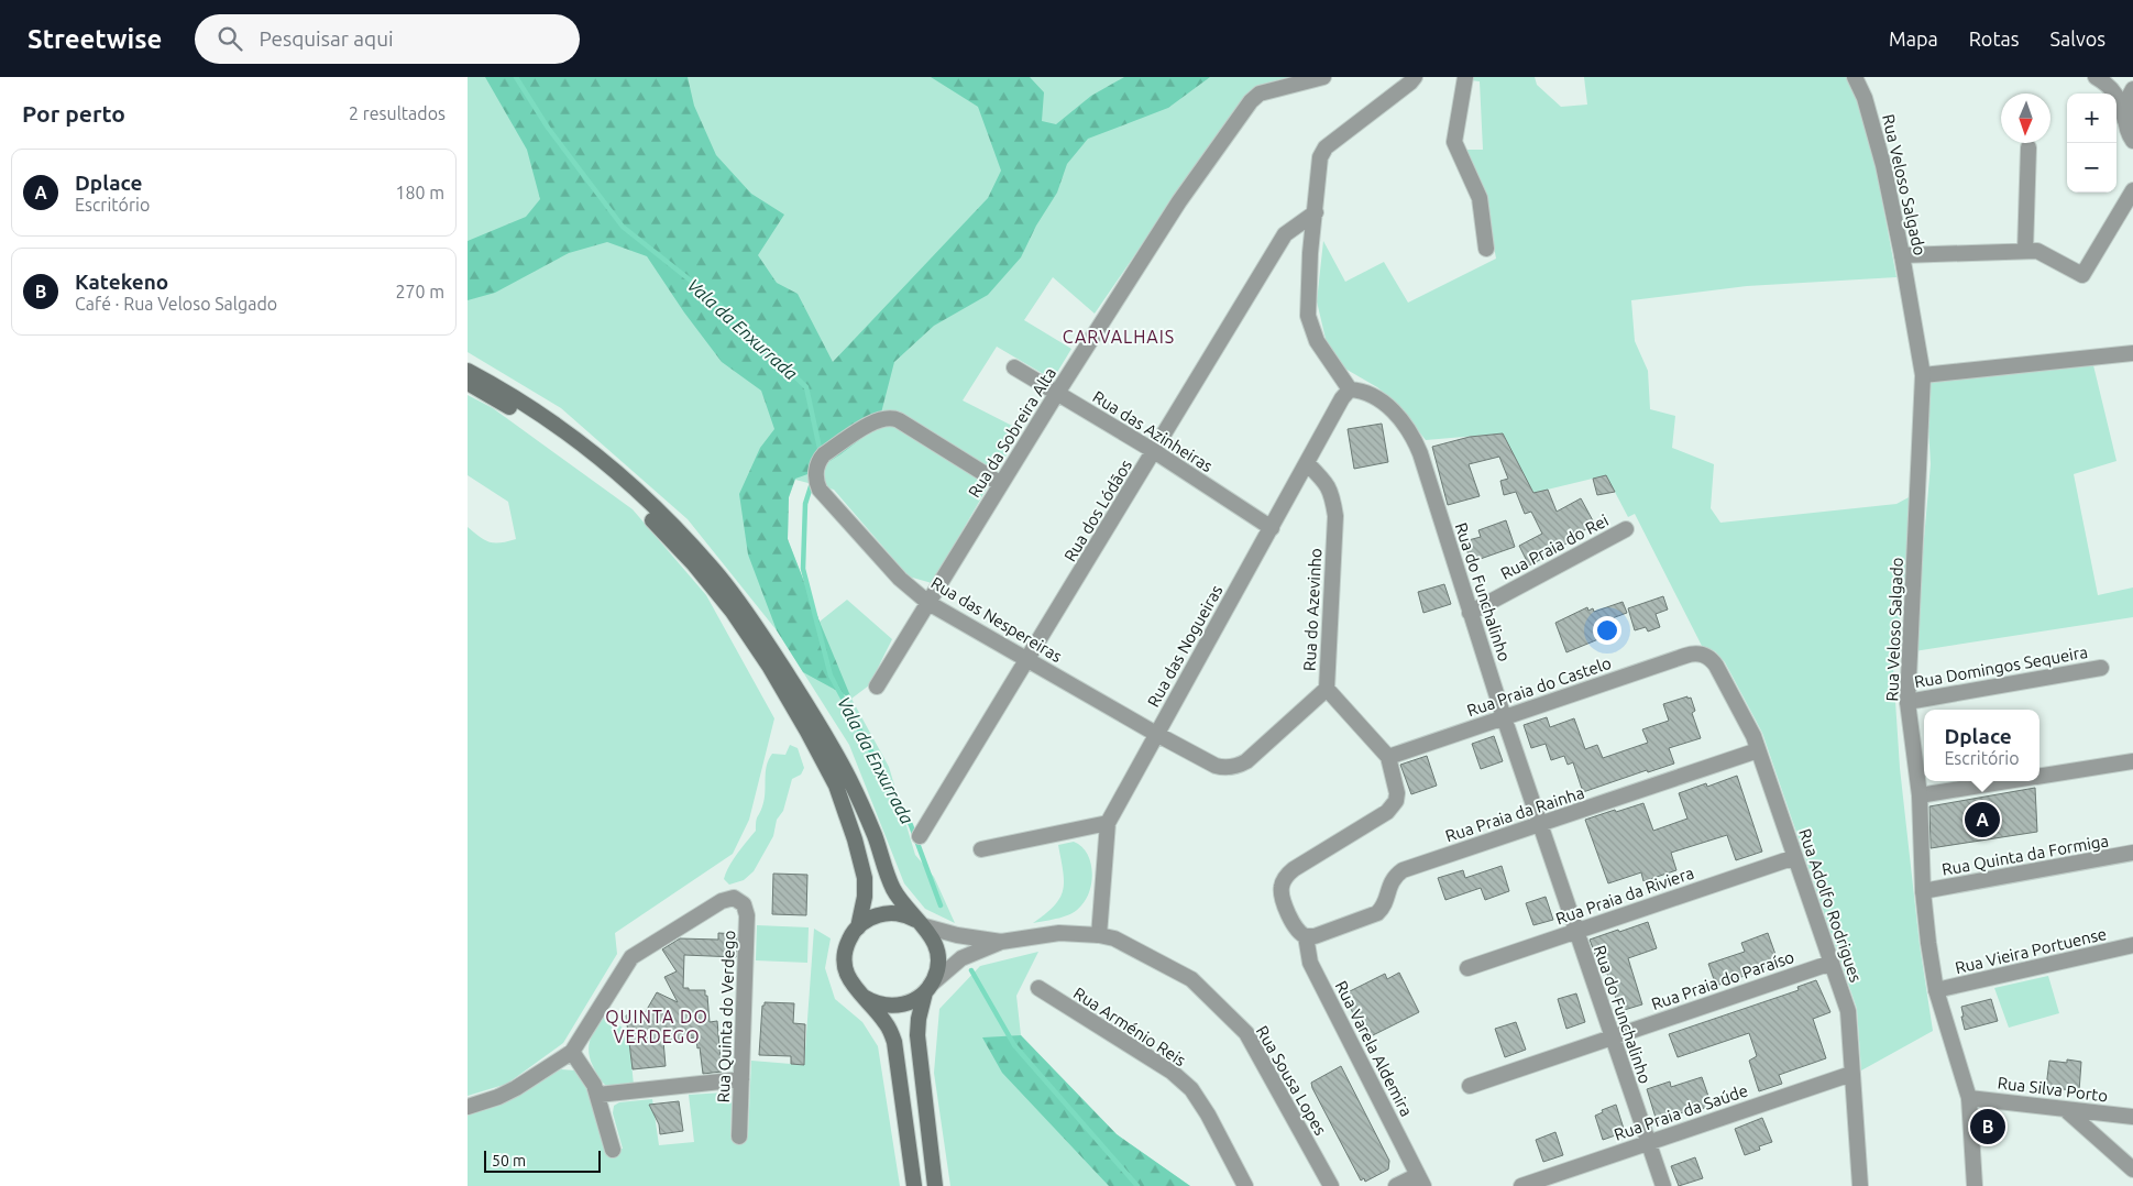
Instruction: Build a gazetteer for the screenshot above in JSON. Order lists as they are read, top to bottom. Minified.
{"streets":{"street":["Rua Veloso Salgado","Rua das Azinheiras","Rua da Sobreira Alta","Rua dos Lódãos","Rua Praia do Rei","Rua do Funchalinho","Rua do Azevinho","Rua das Nespereiras","Rua das Nogueiras","Rua Domingos Sequeira","Rua Praia do Castelo","Rua Praia da Rainha","Rua Quinta da Formiga","Rua Praia da Riviera","Rua Adolfo Rodrigues","Rua Vieira Portuense","Rua Praia do Paraíso","Rua Quinta do Verdego","Rua Arménio Reis","Rua Varela Aldemira","Rua Sousa Lopes","Rua Silva Porto","Rua Praia da Saúde"]},"crossings":[["Rua Veloso Salgado","Rua Domingos Sequeira"],["Rua Veloso Salgado","Rua Quinta da Formiga"],["Rua Veloso Salgado","Rua Vieira Portuense"],["Rua Veloso Salgado","Rua Silva Porto"],["Rua das Azinheiras","Rua da Sobreira Alta"],["Rua das Azinheiras","Rua dos Lódãos"],["Rua das Azinheiras","Rua das Nogueiras"],["Rua da Sobreira Alta","Rua das Nespereiras"],["Rua dos Lódãos","Rua das Nespereiras"],["Rua Praia do Rei","Rua do Funchalinho"],["Rua do Funchalinho","Rua das Nogueiras"],["Rua do Funchalinho","Rua Praia do Castelo"],["Rua do Funchalinho","Rua Praia da Rainha"],["Rua do Funchalinho","Rua Praia da Riviera"],["Rua do Funchalinho","Rua Praia do Paraíso"],["Rua do Funchalinho","Rua Praia da Saúde"],["Rua do Azevinho","Rua das Nespereiras"],["Rua do Azevinho","Rua das Nogueiras"],["Rua do Azevinho","Rua Praia do Castelo"],["Rua do Azevinho","Rua Praia da Rainha"],["Rua do Azevinho","Rua Varela Aldemira"],["Rua das Nespereiras","Rua das Nogueiras"],["Rua das Nogueiras","Rua Sousa Lopes"],["Rua Praia do Castelo","Rua Adolfo Rodrigues"],["Rua Praia da Rainha","Rua Adolfo Rodrigues"],["Rua Praia da Rainha","Rua Varela Aldemira"],["Rua Praia da Riviera","Rua Adolfo Rodrigues"],["Rua Adolfo Rodrigues","Rua Praia do Paraíso"],["Rua Adolfo Rodrigues","Rua Praia da Saúde"]],"districts":["CARVALHAIS","QUINTA DO VERDEGO"],"water":["Vala da Enxurrada"],"scale_bar":"50 m","north":"bottom","page":{"header":"Streetwise","search":"Pesquisar aqui","nav":["Mapa","Rotas","Salvos"],"heading":["Por perto","2 resultados"],"map_buttons":["+","−"],"list":[{"mark":"A","name":"Dplace","note":"Escritório","value":"180 m"},{"mark":"B","name":"Katekeno","note":"Café · Rua Veloso Salgado","value":"270 m"}],"popup":["Dplace","Escritório"],"pins":["A","B"],"scale":"50 m"}}
